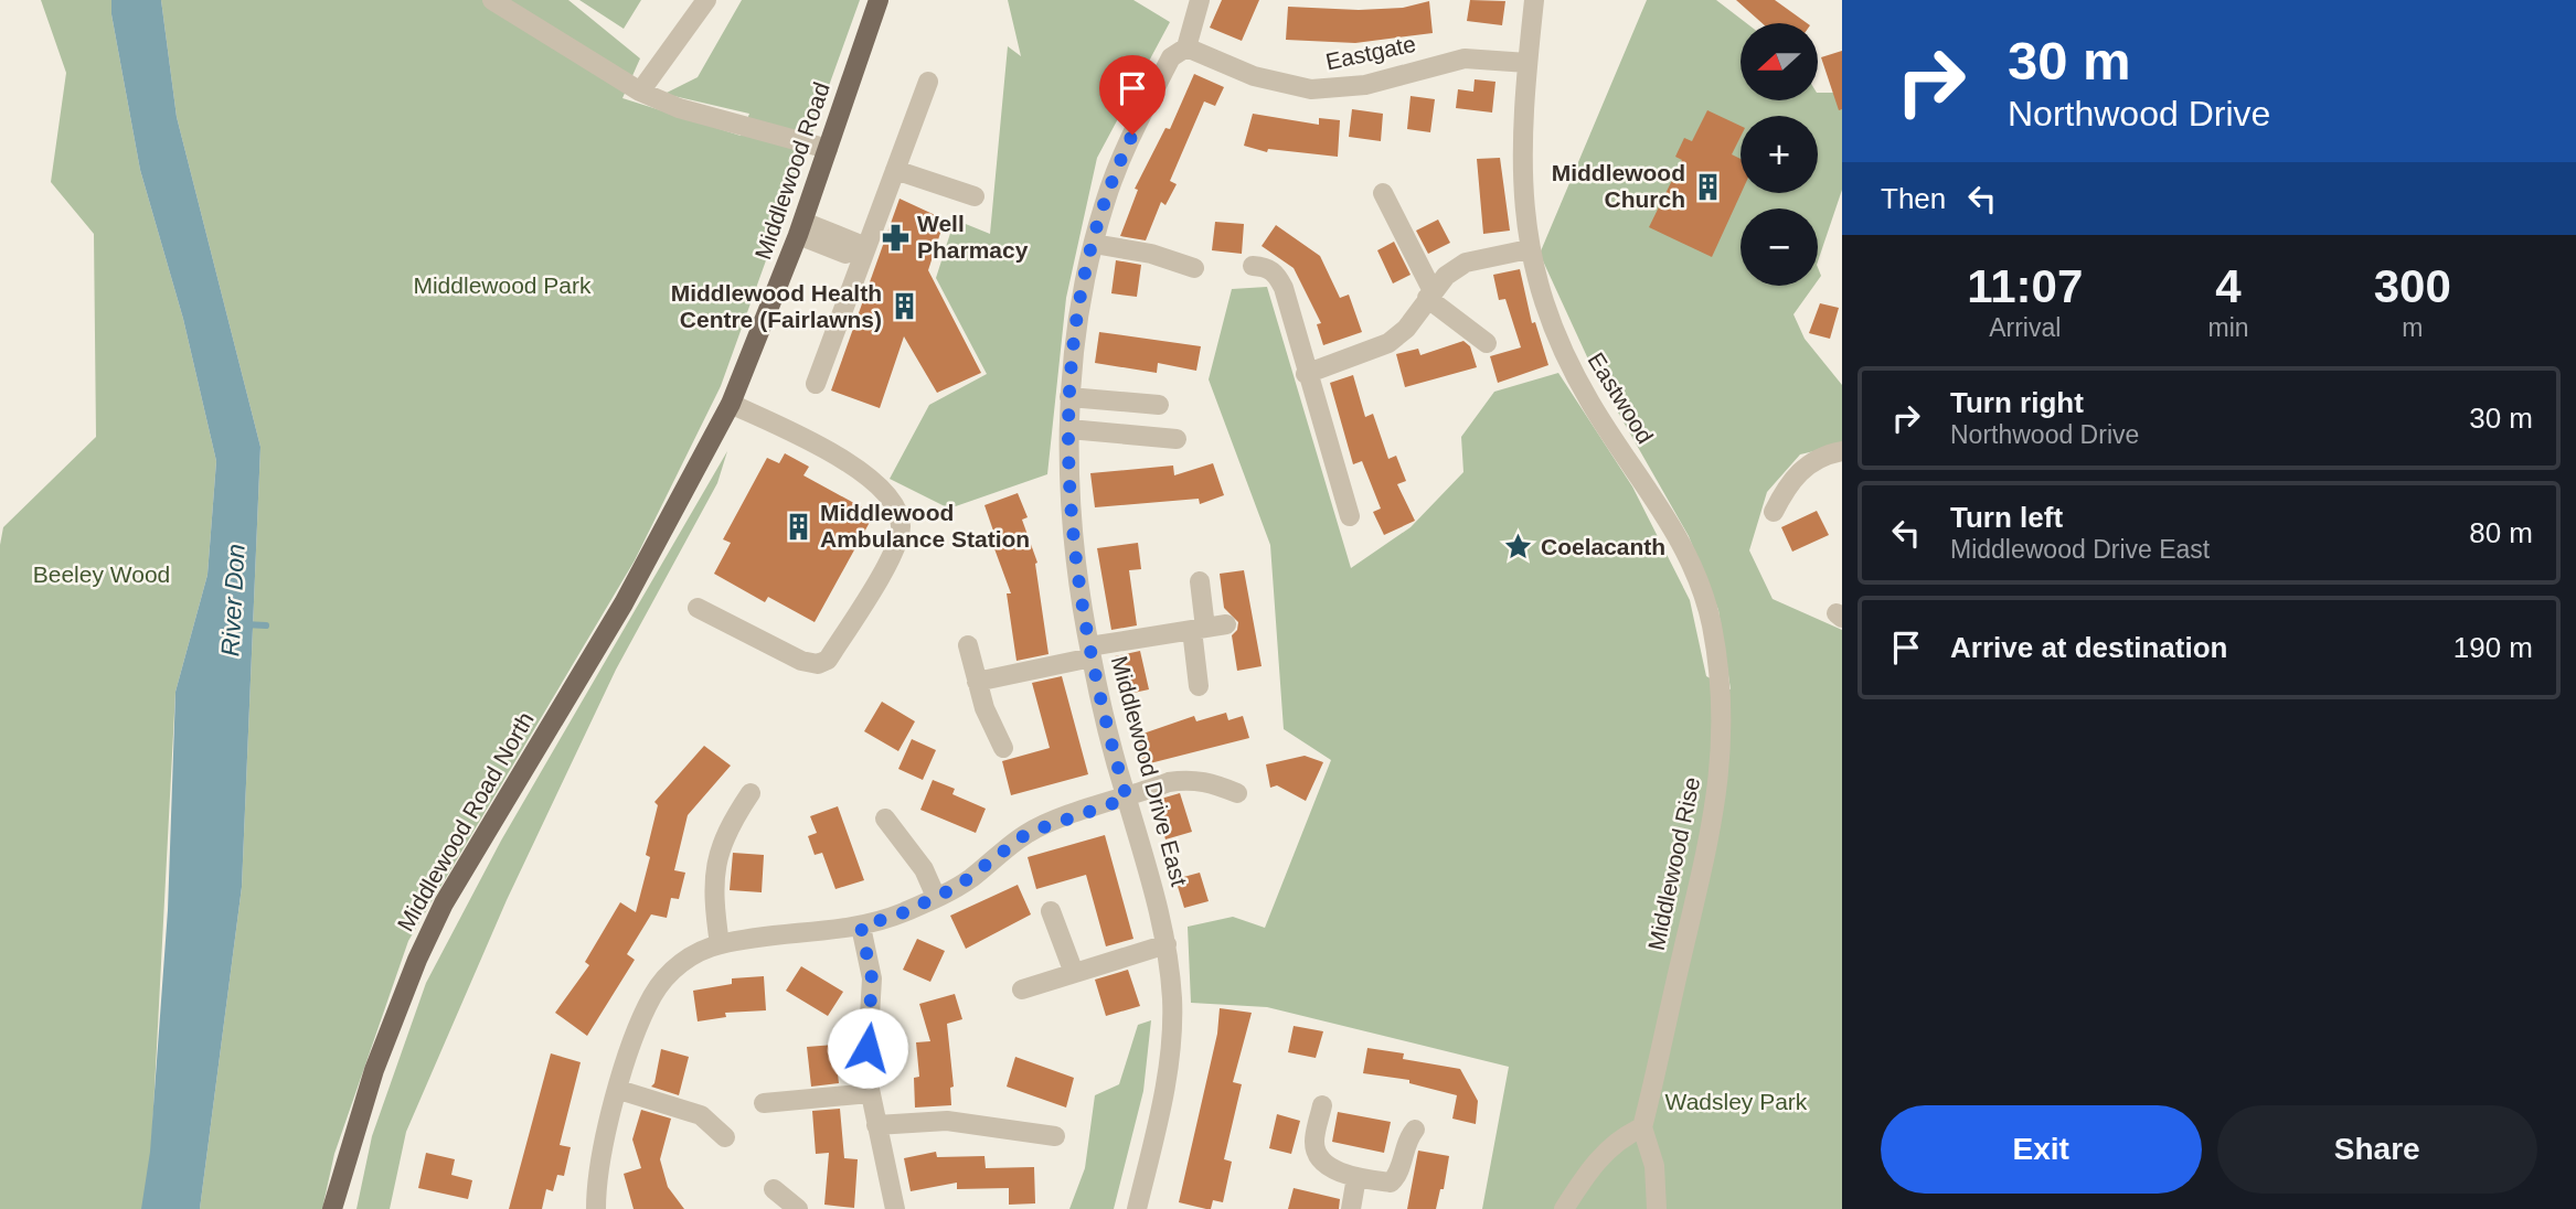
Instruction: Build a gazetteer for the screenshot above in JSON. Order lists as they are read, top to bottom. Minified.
{"streets":{"main road":["Middlewood Road","Middlewood Road North"],"street":["Eastgate","Eastwood","Middlewood Drive East","Middlewood Rise"]},"crossings":[["Eastgate","Eastwood"],["Eastgate","Middlewood Drive East"],["Middlewood Road","Middlewood Road North"],["Eastwood","Middlewood Rise"]],"water":["River Don"],"parks":["Middlewood Park","Beeley Wood","Wadsley Park"],"places":{"building":["Middlewood Church","Middlewood Health Centre (Fairlawns)","Middlewood Ambulance Station"],"pharmacy":["Well Pharmacy"],"place":["Coelacanth"]},"north":"left","page":{"turn":["30 m","Northwood Drive"],"map_buttons":["+","−"],"then":"Then","eta":["11:07","Arrival","4","min","300","m"],"list":[{"name":"Turn right","note":"Northwood Drive","value":"30 m"},{"name":"Turn left","note":"Middlewood Drive East","value":"80 m"},{"name":"Arrive at destination","value":"190 m"}],"buttons":["Exit","Share"]}}
